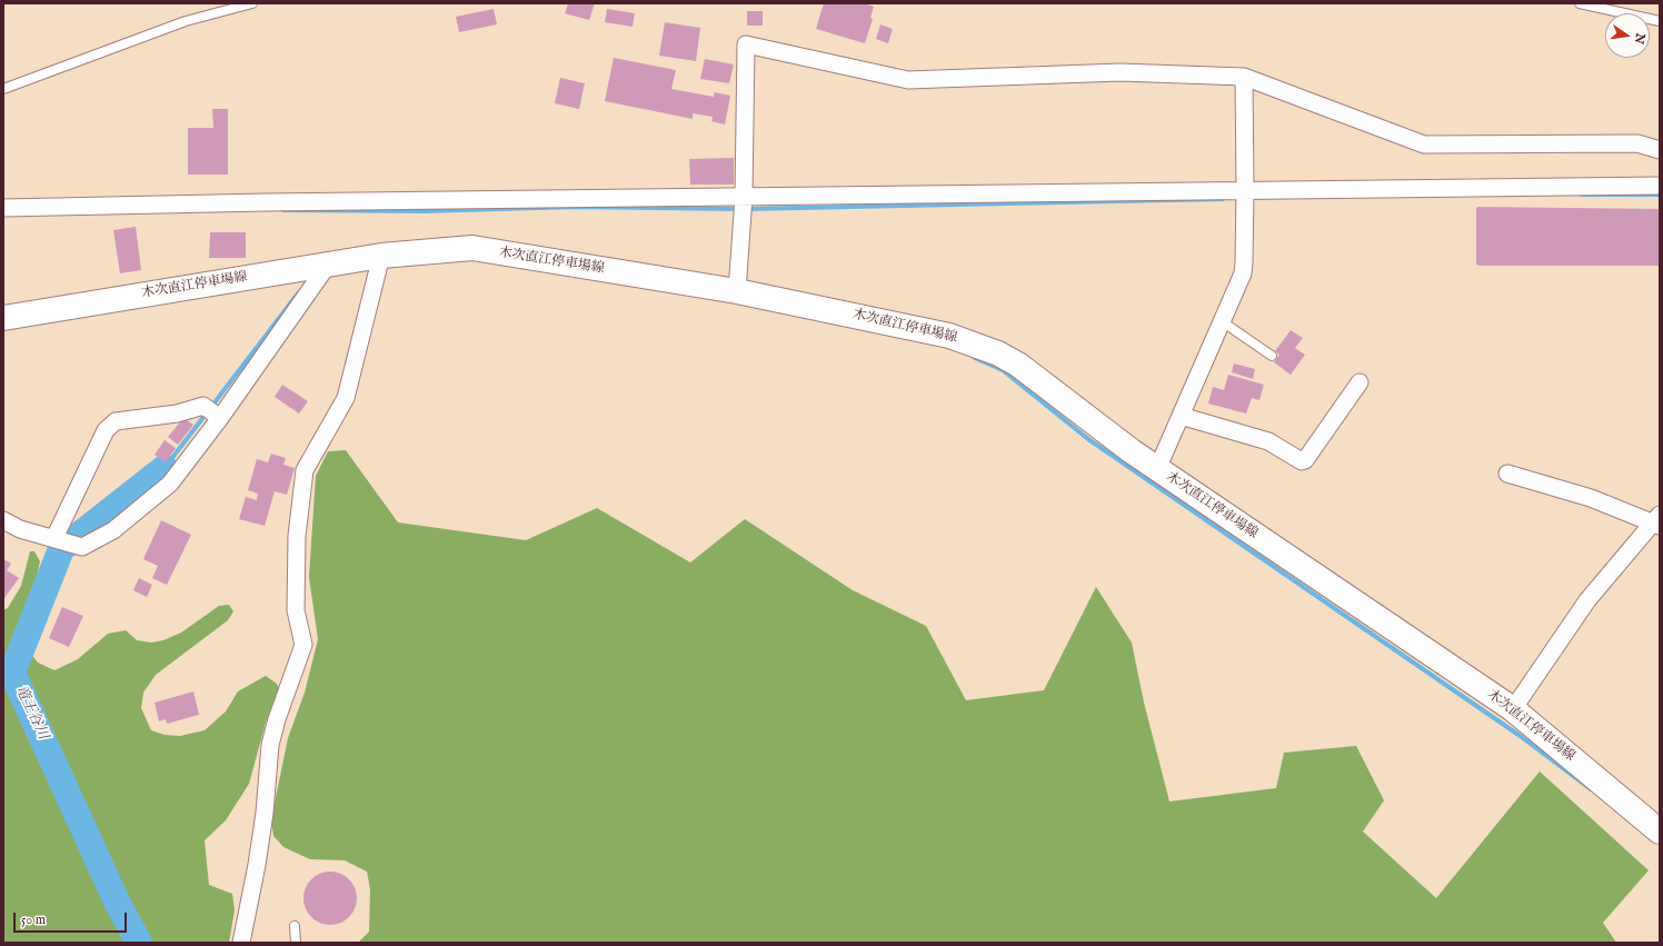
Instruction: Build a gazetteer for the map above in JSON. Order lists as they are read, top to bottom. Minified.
{"streets":{"main road":["木次直江停車場線"]},"water":["竜王谷川"],"scale_bar":"50 m","north":"right"}
